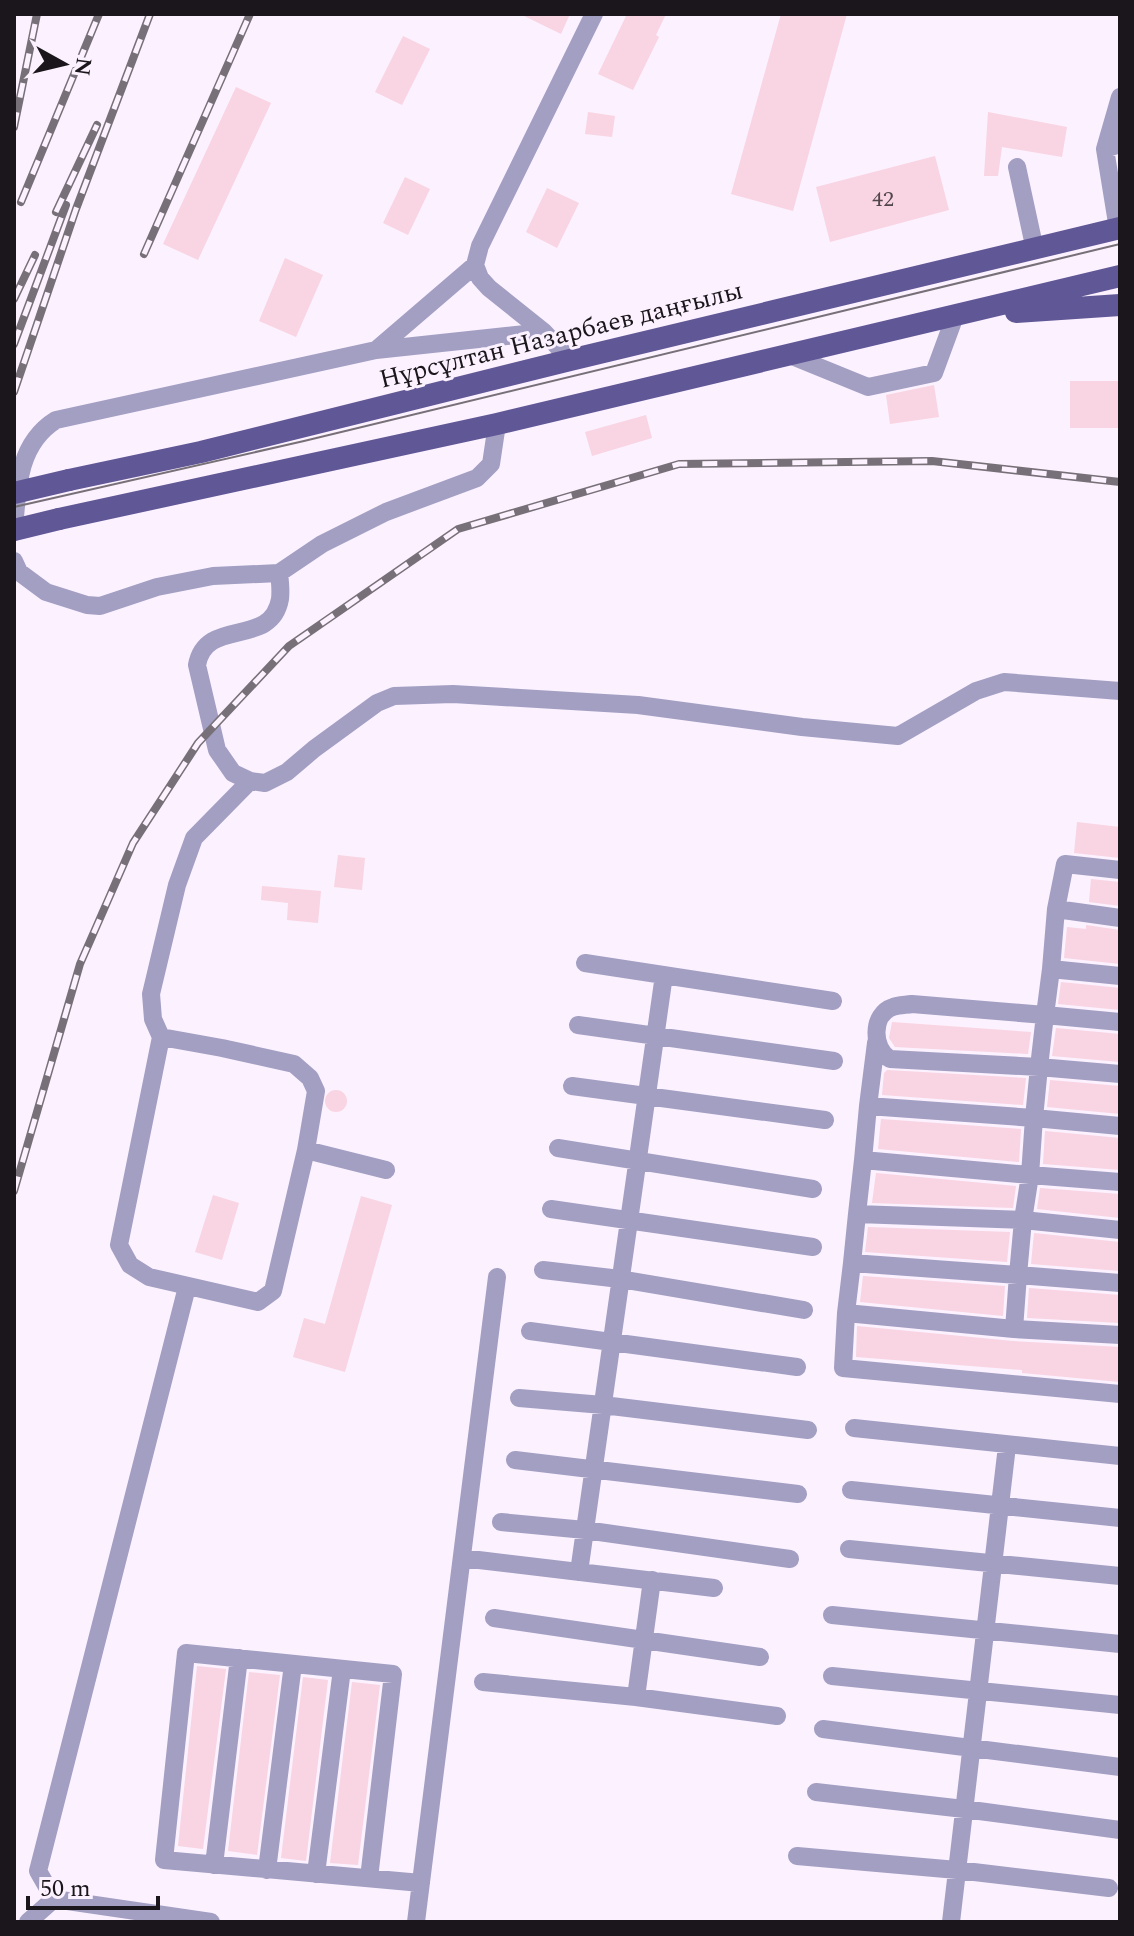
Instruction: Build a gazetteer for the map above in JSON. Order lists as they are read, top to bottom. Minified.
{"streets":{"main road":["Нұрсұлтан Назарбаев даңғылы"]},"house_numbers":["42"],"scale_bar":"50 m","north":"right"}
